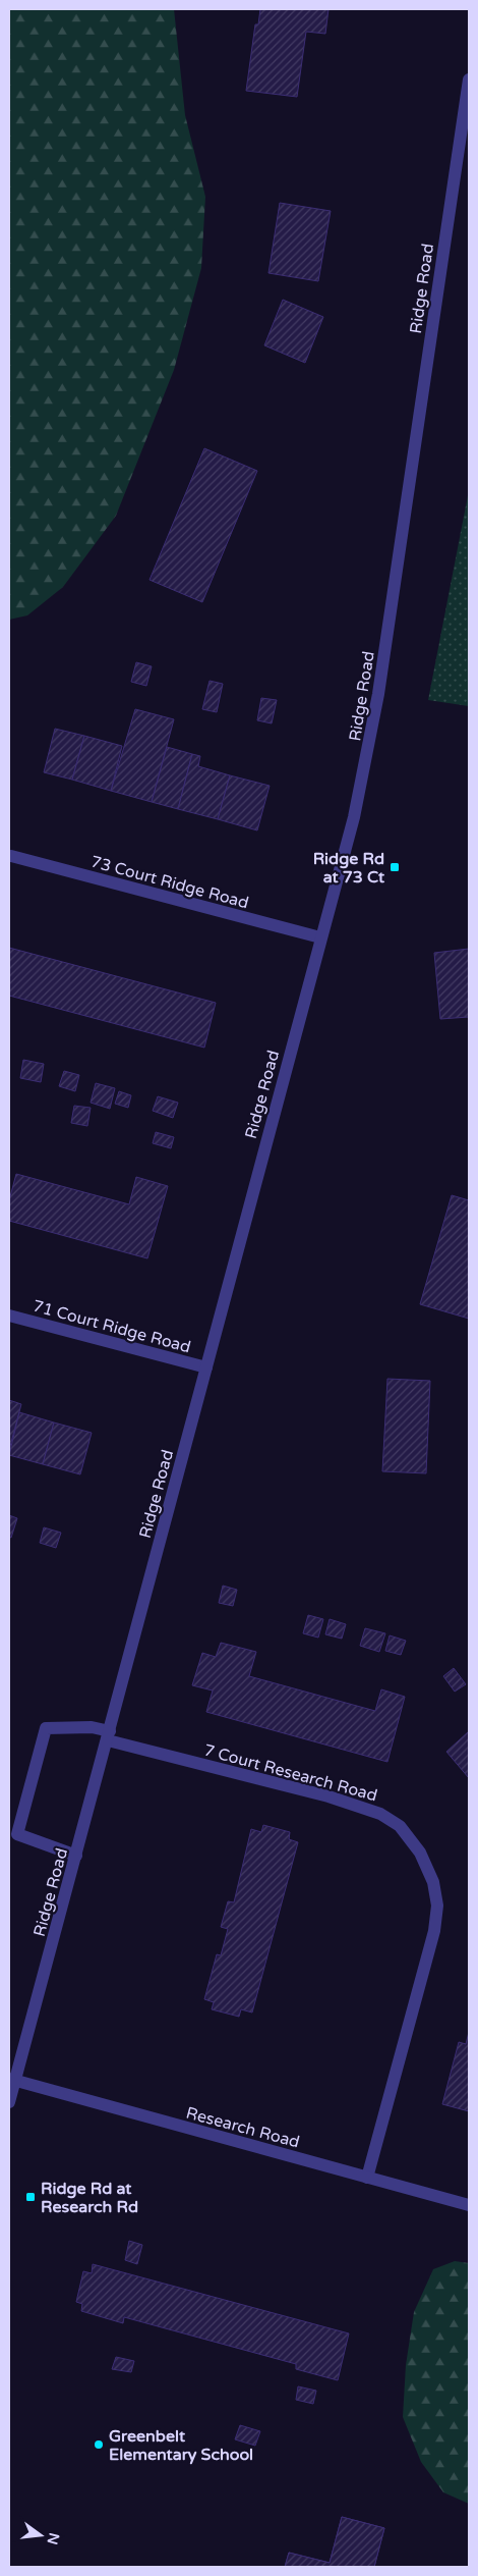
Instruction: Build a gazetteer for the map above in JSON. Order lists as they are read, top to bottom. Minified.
{"streets":{"street":["Ridge Road","73 Court Ridge Road","71 Court Ridge Road","7 Court Research Road","Research Road"]},"crossings":[["Ridge Road","73 Court Ridge Road"],["Ridge Road","71 Court Ridge Road"],["Ridge Road","7 Court Research Road"],["Ridge Road","Research Road"],["7 Court Research Road","Research Road"]],"places":{"transit":["Ridge Rd at 73 Ct","Ridge Rd at Research Rd"],"other":["Greenbelt Elementary School"]},"north":"right"}
